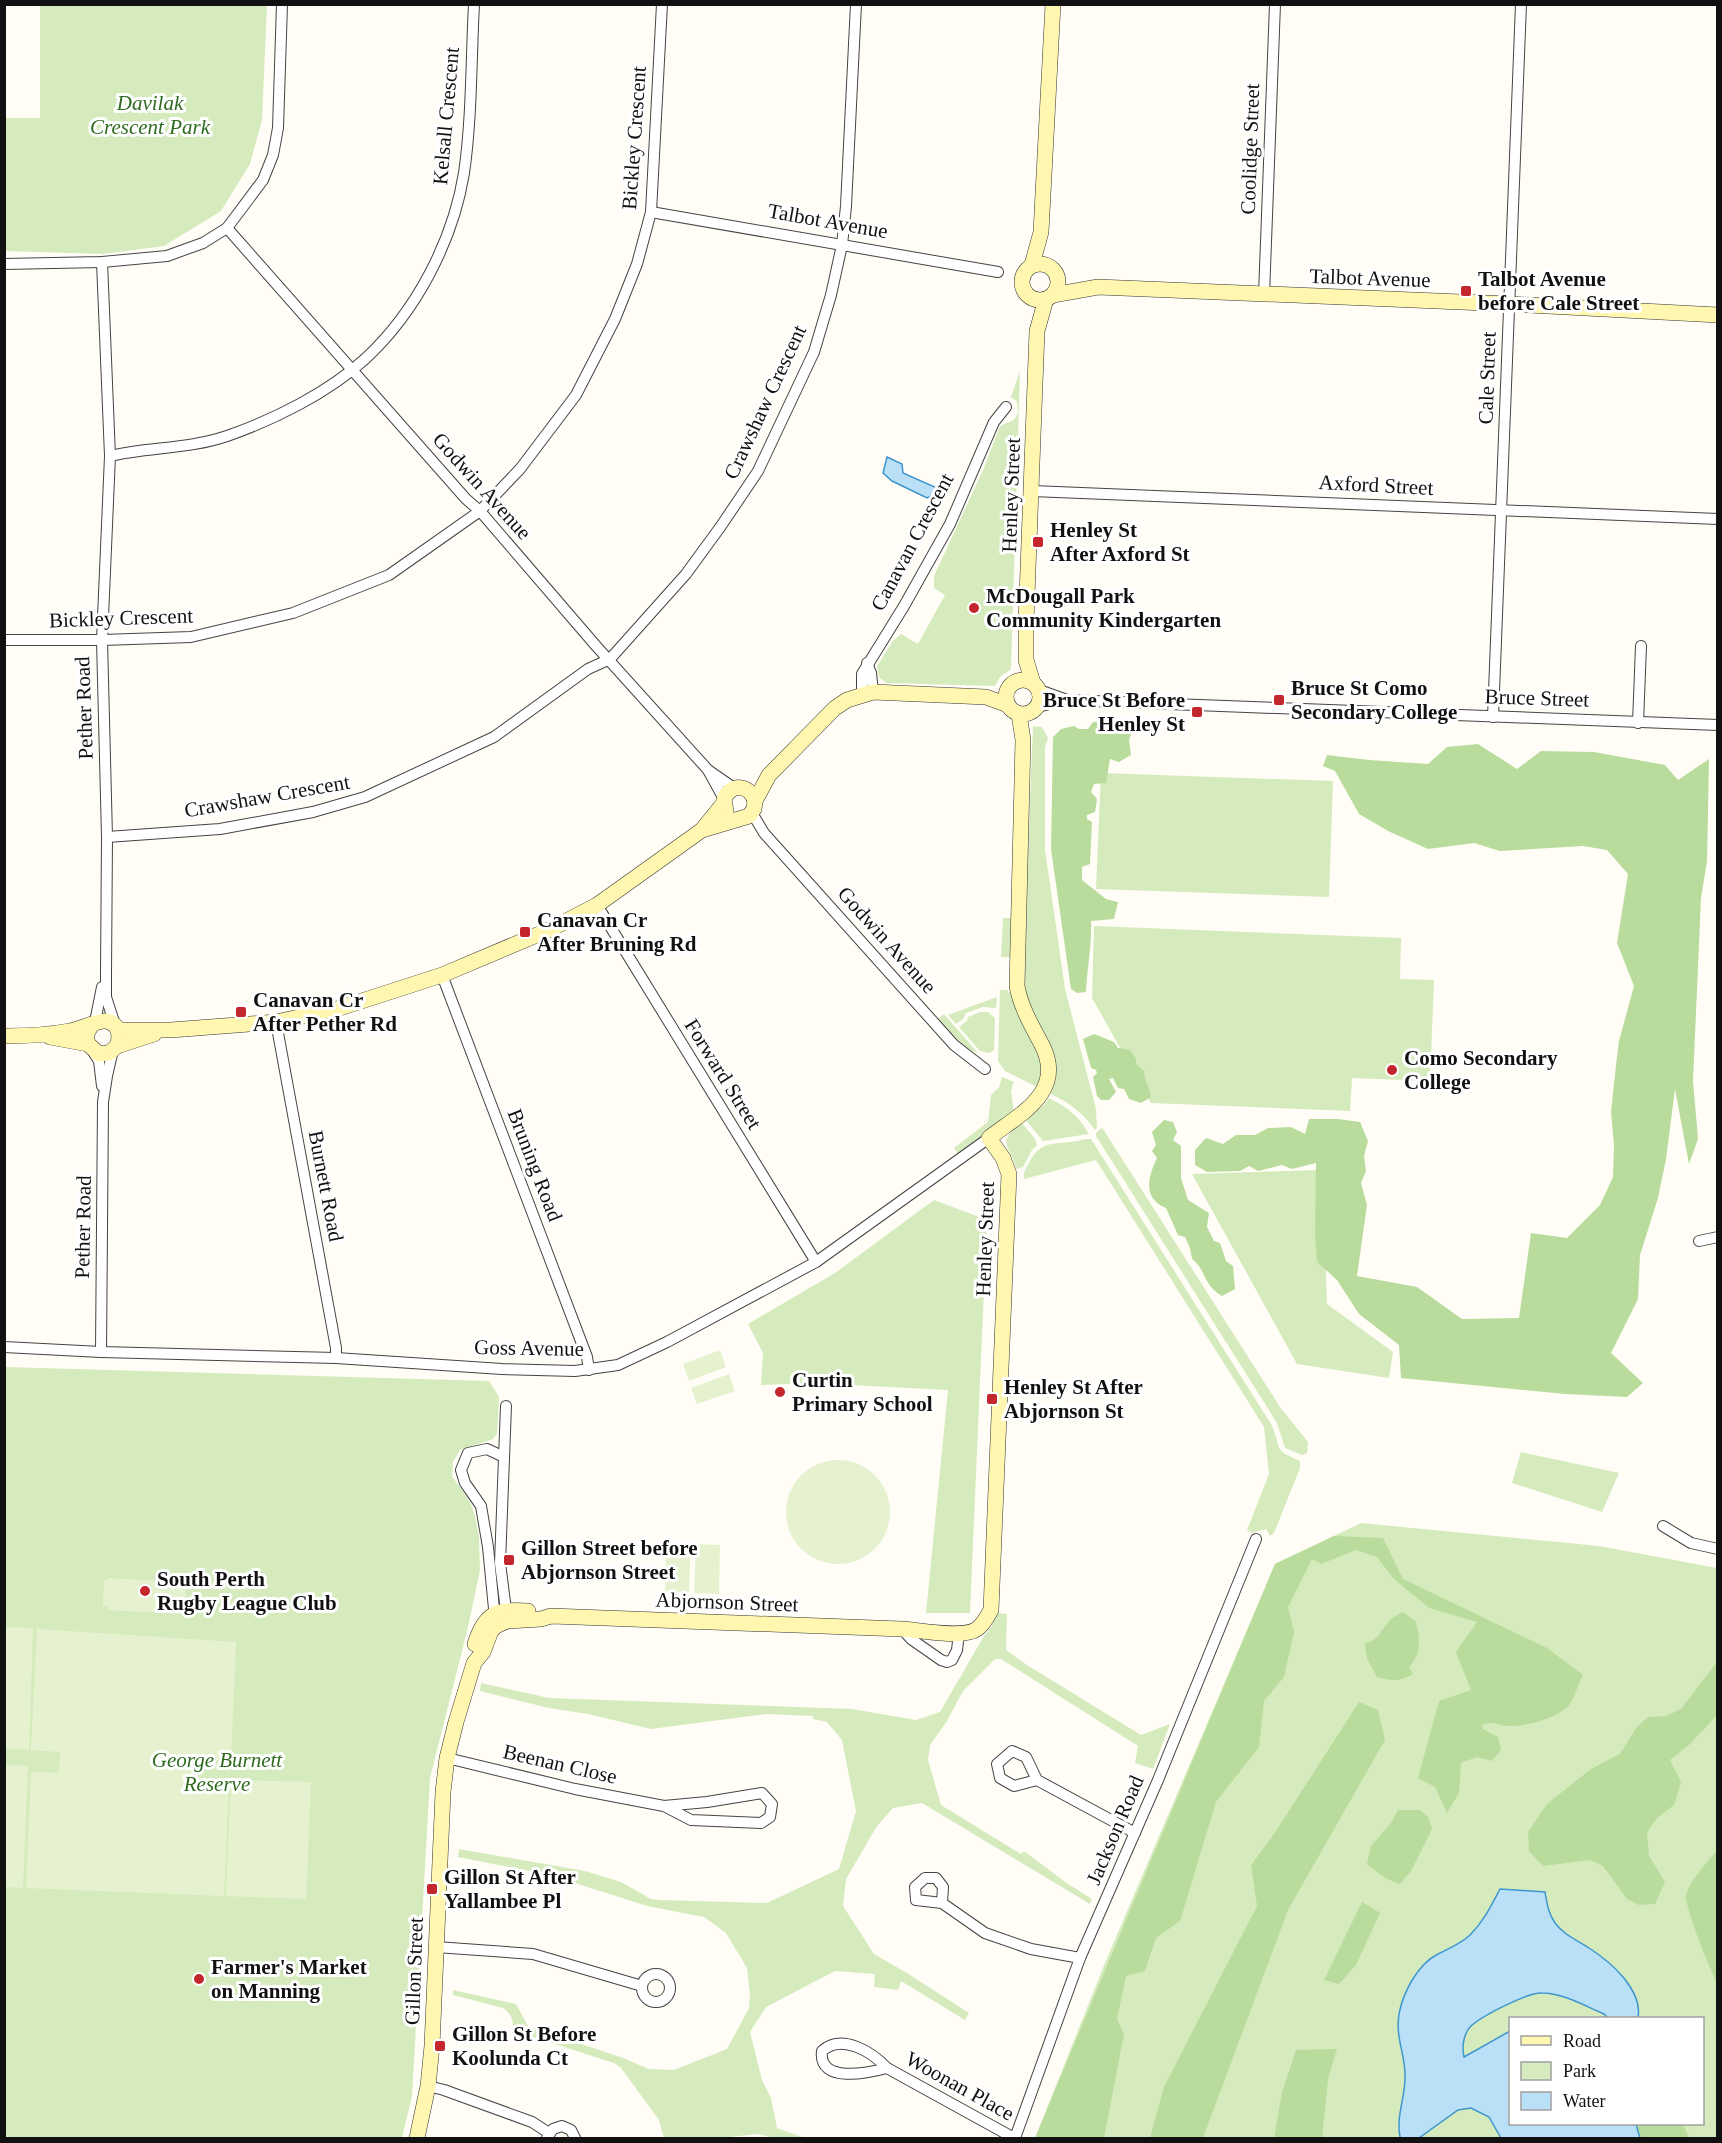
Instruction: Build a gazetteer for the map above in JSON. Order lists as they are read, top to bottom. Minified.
{"streets":{"street":["Kelsall Crescent","Bickley Crescent","Coolidge Street","Talbot Avenue","Cale Street","Crawshaw Crescent","Axford Street","Godwin Avenue","Henley Street","Canavan Crescent","Bruce Street","Pether Road","Forward Street","Bruning Road","Burnett Road","Goss Avenue","Abjornson Street","Beenan Close","Jackson Road","Gillon Street","Woonan Place"]},"crossings":[["Kelsall Crescent","Godwin Avenue"],["Kelsall Crescent","Pether Road"],["Bickley Crescent","Talbot Avenue"],["Bickley Crescent","Godwin Avenue"],["Bickley Crescent","Pether Road"],["Coolidge Street","Talbot Avenue"],["Talbot Avenue","Cale Street"],["Talbot Avenue","Crawshaw Crescent"],["Talbot Avenue","Henley Street"],["Cale Street","Axford Street"],["Cale Street","Bruce Street"],["Crawshaw Crescent","Godwin Avenue"],["Crawshaw Crescent","Pether Road"],["Axford Street","Henley Street"],["Henley Street","Bruce Street"],["Henley Street","Goss Avenue"],["Henley Street","Abjornson Street"],["Pether Road","Goss Avenue"],["Forward Street","Goss Avenue"],["Bruning Road","Goss Avenue"],["Burnett Road","Goss Avenue"],["Abjornson Street","Gillon Street"],["Beenan Close","Gillon Street"],["Jackson Road","Woonan Place"]],"parks":["Davilak Crescent Park","George Burnett Reserve"],"places":{"transit":["Talbot Avenue before Cale Street","Henley St After Axford St","Bruce St Como Secondary College","Bruce St Before Henley St","Canavan Cr After Bruning Rd","Canavan Cr After Pether Rd","Henley St After Abjornson St","Gillon Street before Abjornson Street","Gillon St After Yallambee Pl","Gillon St Before Koolunda Ct"],"other":["McDougall Park Community Kindergarten","Como Secondary College","Curtin Primary School","South Perth Rugby League Club","Farmer's Market on Manning"]},"legend":["Road","Park","Water"]}
